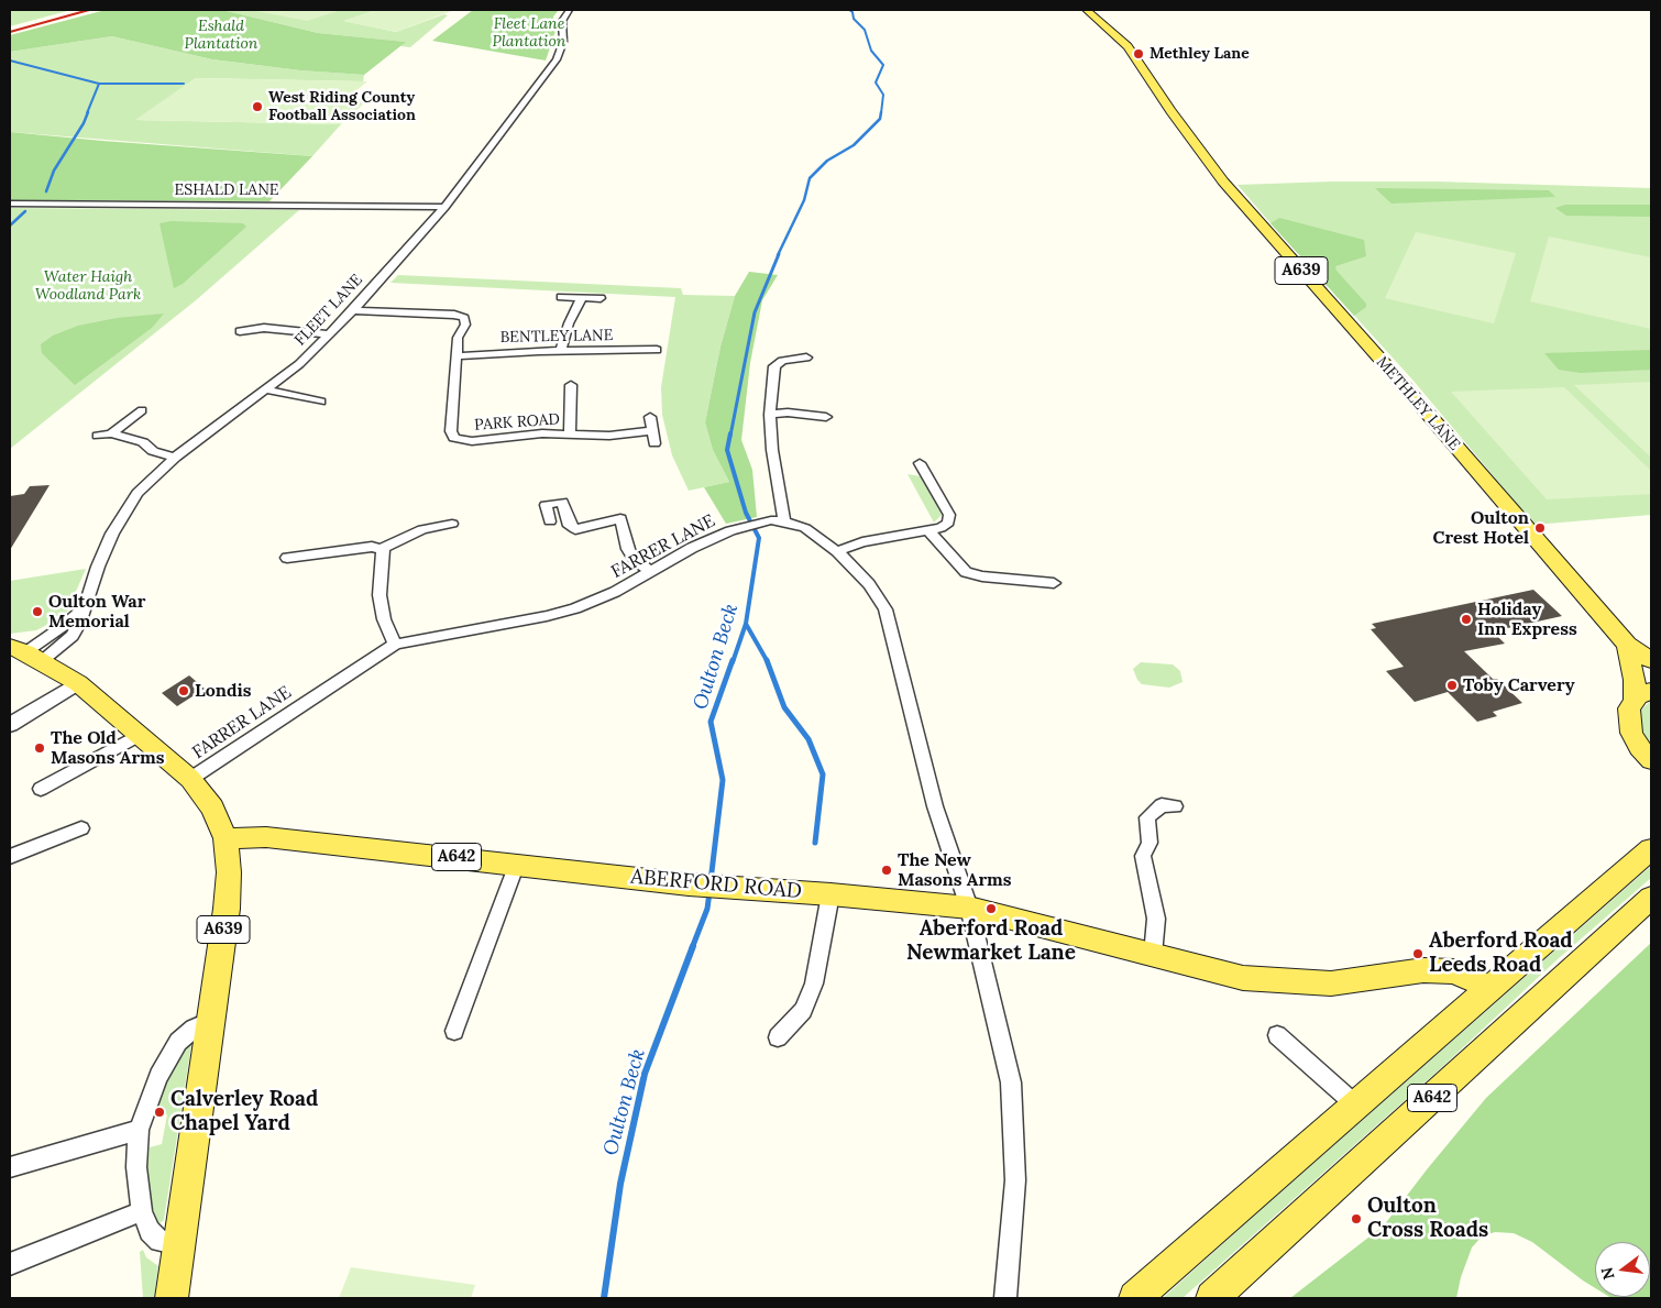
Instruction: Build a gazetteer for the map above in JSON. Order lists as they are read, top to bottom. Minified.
{"streets":{"main road":["A639","METHLEY LANE","A642","ABERFORD ROAD"],"street":["ESHALD LANE","FLEET LANE","BENTLEY LANE","PARK ROAD","FARRER LANE"]},"crossings":[["ESHALD LANE","FLEET LANE"],["A639","ABERFORD ROAD"],["FLEET LANE","PARK ROAD"],["BENTLEY LANE","PARK ROAD"],["FARRER LANE","ABERFORD ROAD"],["A642","ABERFORD ROAD"]],"water":["Oulton Beck"],"parks":["Fleet Lane Plantation","Eshald Plantation","Water Haigh Woodland Park"],"places":["Methley Lane","West Riding County Football Association","Oulton Crest Hotel","Oulton War Memorial","Holiday Inn Express","Toby Carvery","Londis","The Old Masons Arms","The New Masons Arms","Aberford Road Newmarket Lane","Aberford Road Leeds Road","Calverley Road Chapel Yard","Oulton Cross Roads"],"north":"left"}
